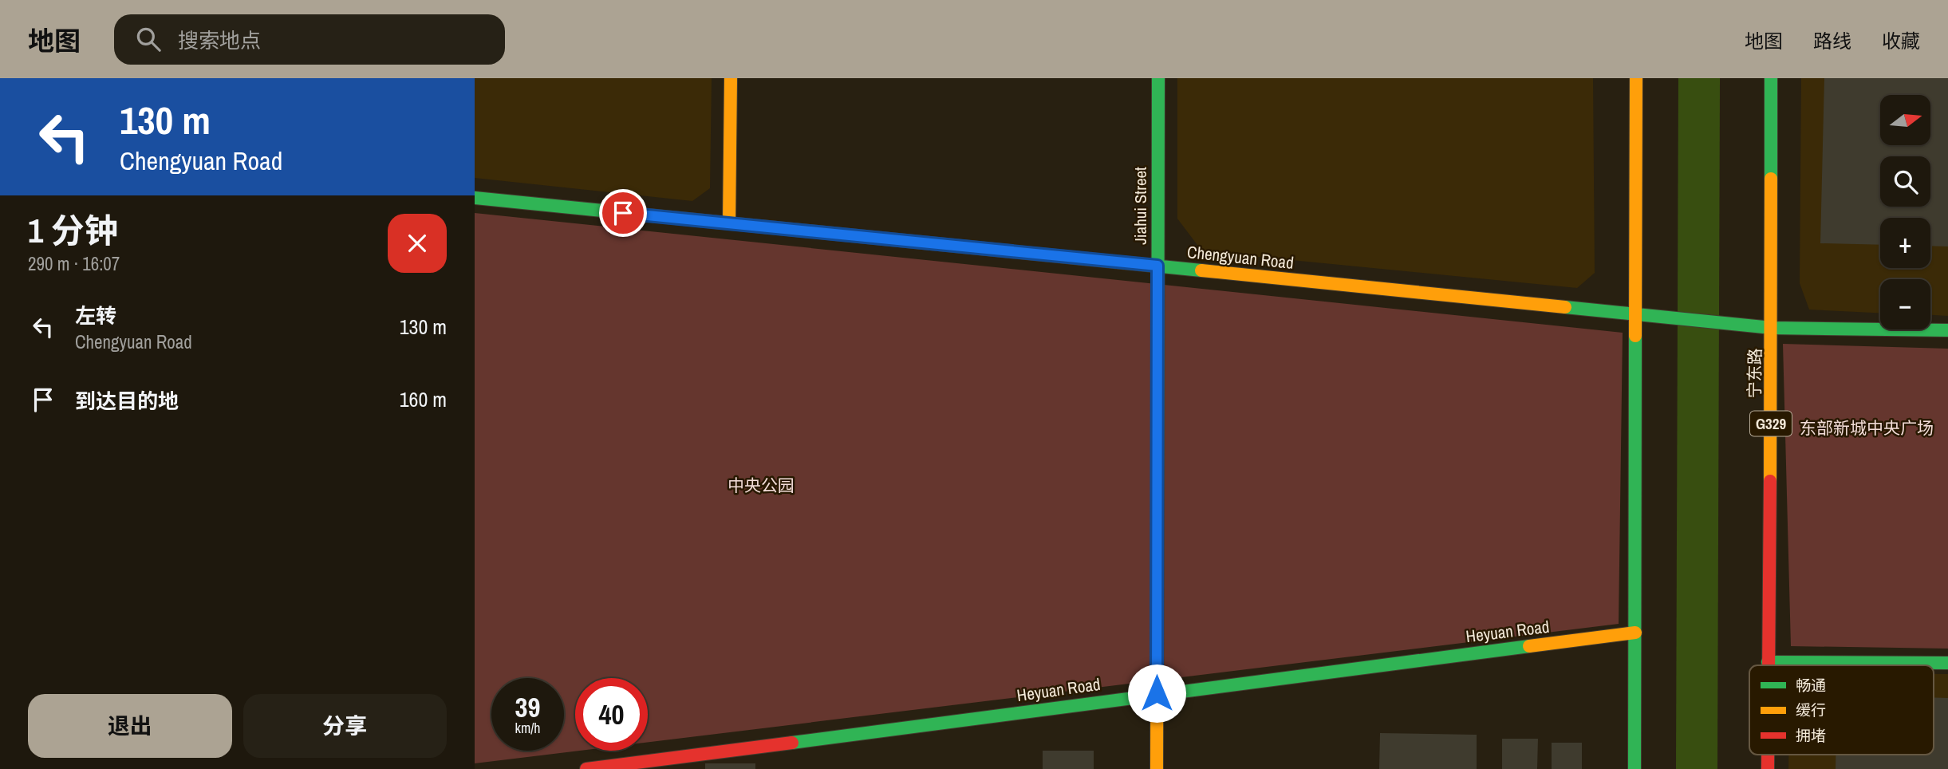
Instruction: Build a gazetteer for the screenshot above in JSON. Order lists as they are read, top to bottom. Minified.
{"streets":{"street":["Jiahui Street","Chengyuan Road","宁东路","G329","Heyuan Road"]},"crossings":[["Jiahui Street","Chengyuan Road"],["Jiahui Street","Heyuan Road"],["Chengyuan Road","宁东路"]],"parks":["东部新城中央广场","中央公园"],"legend":["畅通","缓行","拥堵"],"north":"right","page":{"header":"地图","search":"搜索地点","nav":["地图","路线","收藏"],"turn":["130 m","Chengyuan Road"],"map_buttons":["+","−"],"heading":["1 分钟","290 m · 16:07"],"list":[{"name":"左转","note":"Chengyuan Road","value":"130 m"},{"name":"到达目的地","value":"160 m"}],"speed":"39 km/h","limit":"40","buttons":["退出","分享"]}}
